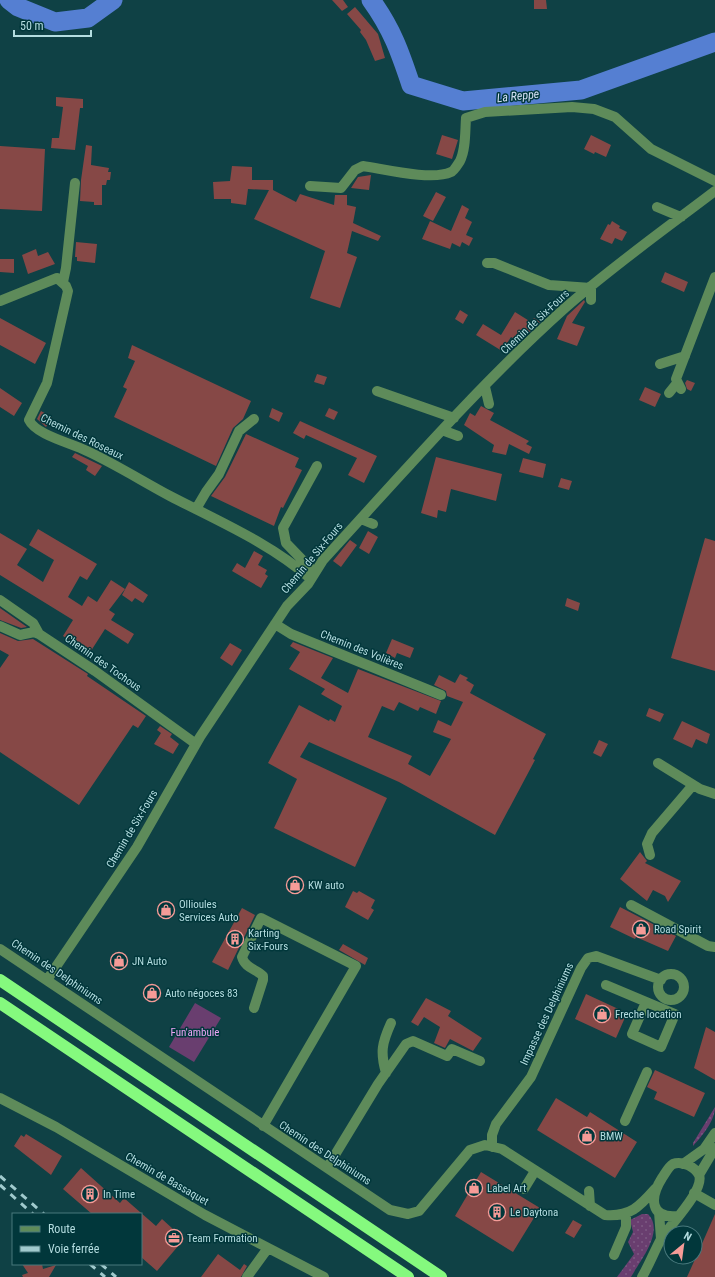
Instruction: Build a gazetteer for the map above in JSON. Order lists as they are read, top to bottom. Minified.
{"streets":{"street":["Chemin de Six-Fours","Chemin des Roseaux","Chemin des Volières","Chemin des Tochous","Chemin des Delphiniums","Impasse des Delphiniums","Chemin de Bassaquet"]},"crossings":[["Chemin de Six-Fours","Chemin des Roseaux"],["Chemin de Six-Fours","Chemin des Volières"],["Chemin de Six-Fours","Chemin des Tochous"],["Chemin de Six-Fours","Chemin des Delphiniums"],["Chemin des Delphiniums","Impasse des Delphiniums"]],"water":["La Reppe"],"parks":["Fun'ambule"],"places":{"shop":["KW auto","Ollioules Services Auto","Road Spirit","JN Auto","Auto négoces 83","Freche location","BMW","Label Art"],"building":["Karting Six-Fours","In Time","Le Daytona"],"office":["Team Formation"]},"legend":["Route","Voie ferrée"],"scale_bar":"50 m","north":"top right"}
